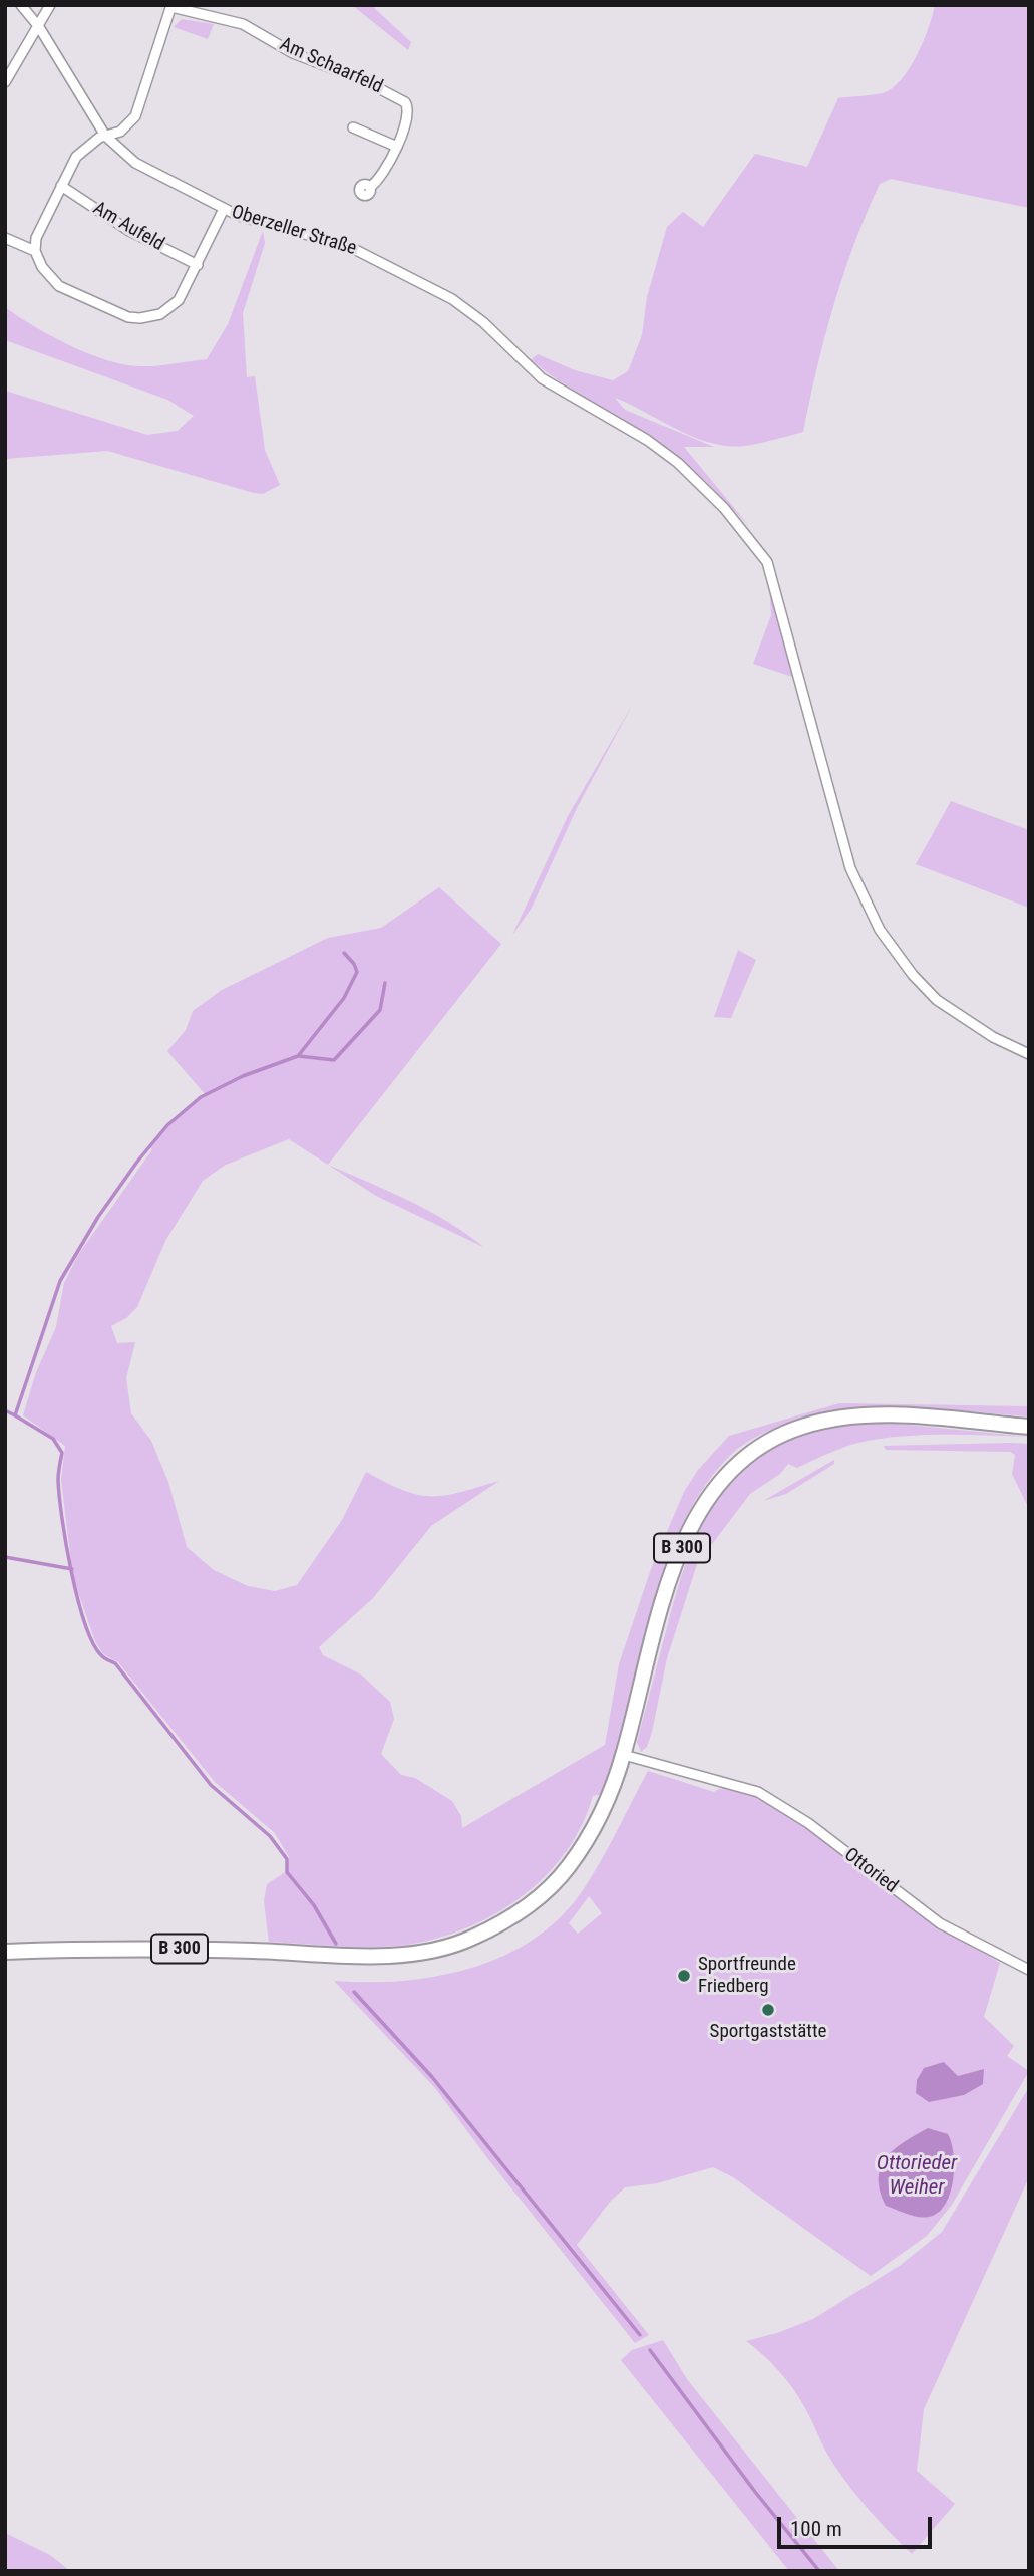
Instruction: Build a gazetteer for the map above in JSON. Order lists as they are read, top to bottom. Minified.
{"streets":{"main road":["B 300"],"street":["Am Schaarfeld","Am Aufeld","Oberzeller Straße","Ottoried"]},"crossings":[["B 300","Ottoried"]],"water":["Ottorieder Weiher"],"places":["Sportfreunde Friedberg","Sportgaststätte"],"scale_bar":"100 m"}
